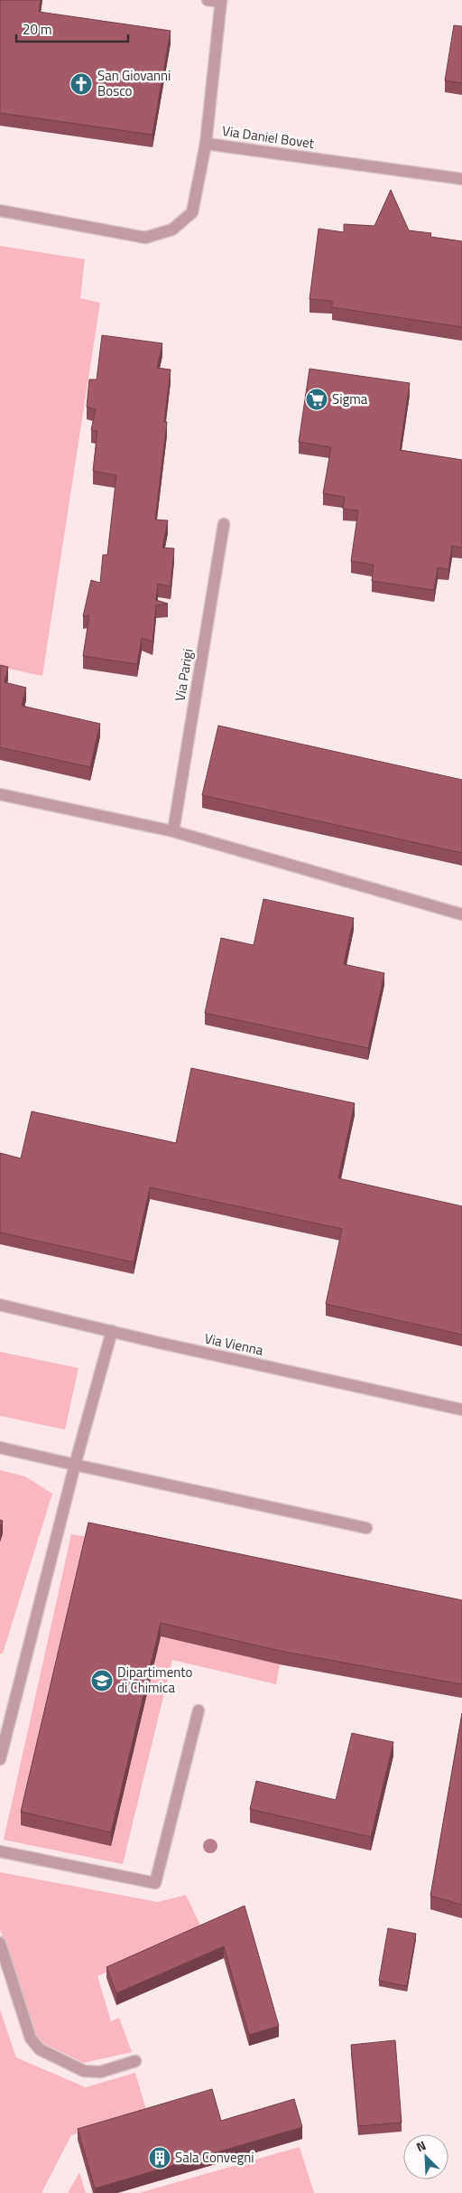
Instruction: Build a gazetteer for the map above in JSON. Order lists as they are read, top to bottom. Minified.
{"streets":{"street":["Via Daniel Bovet","Via Parigi","Via Vienna"]},"places":{"church":["San Giovanni Bosco"],"supermarket":["Sigma"],"school or university":["Dipartimento di Chimica"],"building":["Sala Convegni"]},"scale_bar":"20 m","north":"top left"}
